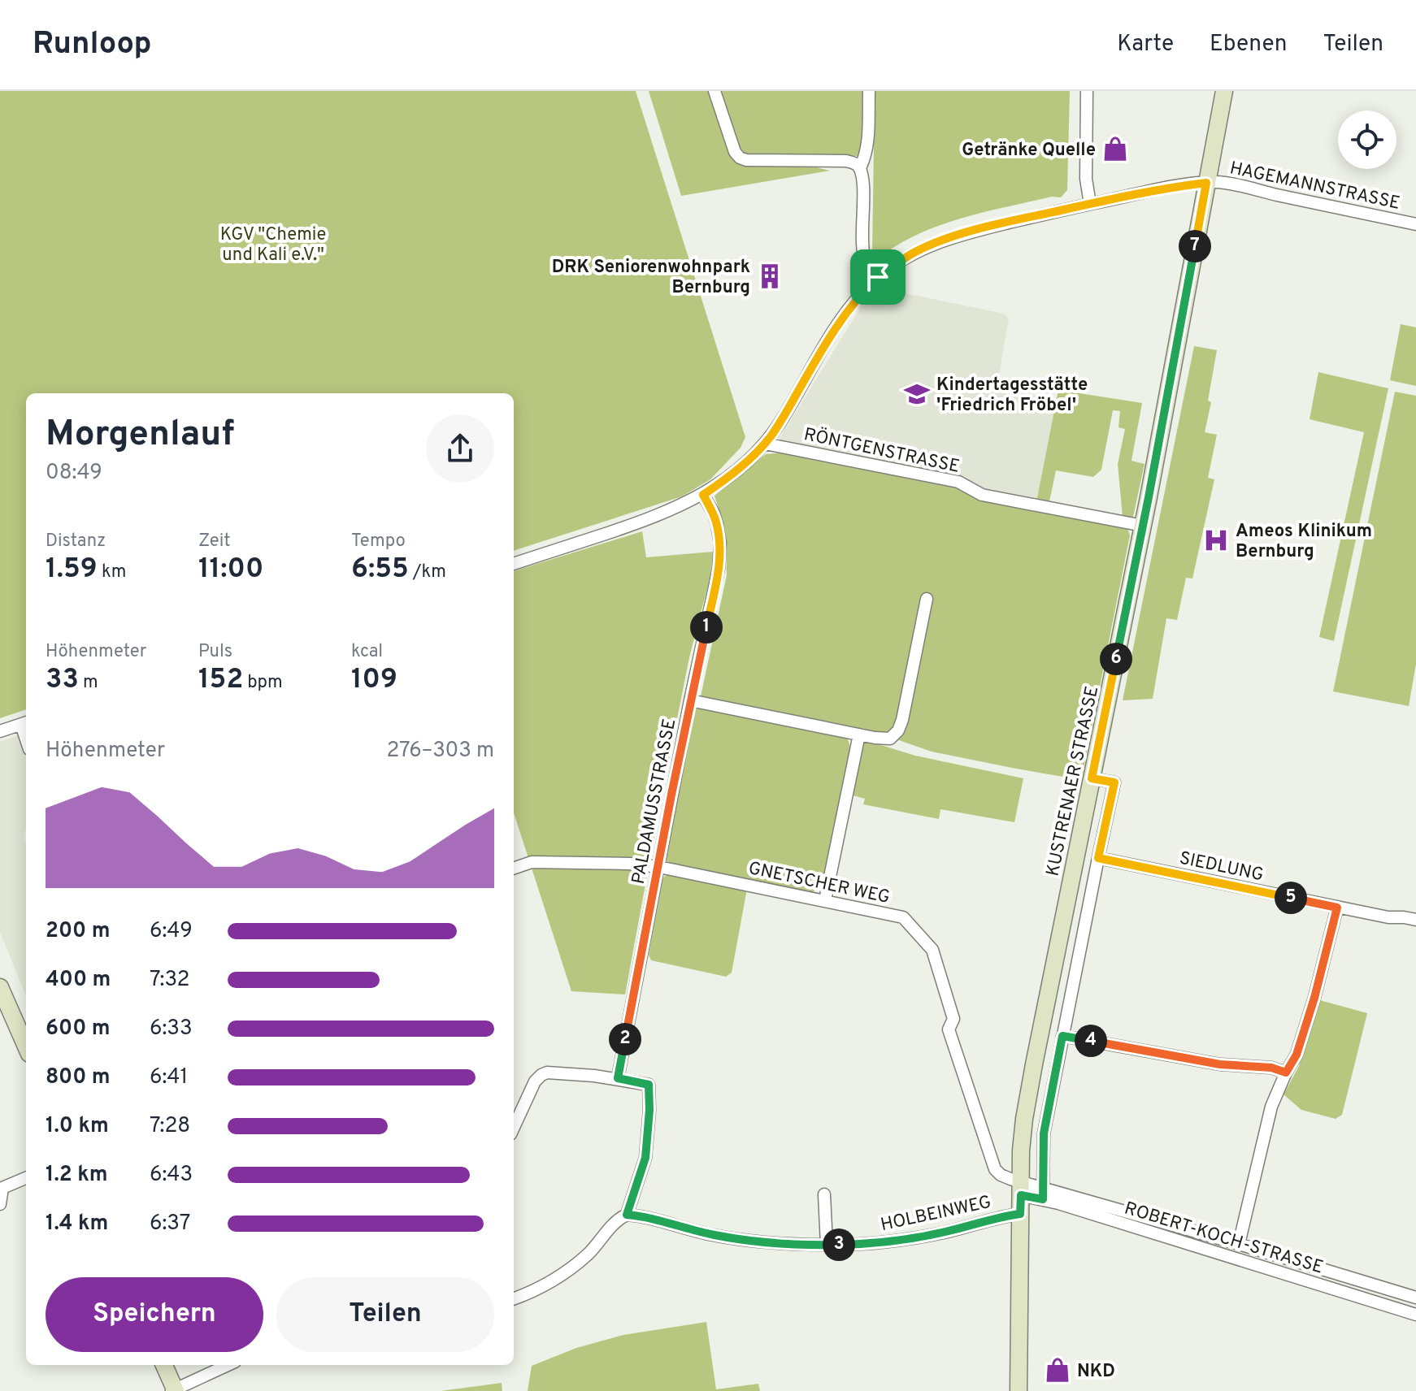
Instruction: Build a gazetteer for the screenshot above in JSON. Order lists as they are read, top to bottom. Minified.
{"streets":{"street":["HAGEMANNSTRASSE","RÖNTGENSTRASSE","KUSTRENAER STRASSE","PALDAMUSSTRASSE","SIEDLUNG","GNETSCHER WEG","HOLBEINWEG","ROBERT-KOCH-STRASSE"]},"crossings":[["HAGEMANNSTRASSE","RÖNTGENSTRASSE"],["HAGEMANNSTRASSE","KUSTRENAER STRASSE"],["HAGEMANNSTRASSE","PALDAMUSSTRASSE"],["RÖNTGENSTRASSE","KUSTRENAER STRASSE"],["KUSTRENAER STRASSE","GNETSCHER WEG"],["KUSTRENAER STRASSE","HOLBEINWEG"],["PALDAMUSSTRASSE","GNETSCHER WEG"]],"parks":["KGV \"Chemie und Kali e.V.\""],"places":{"shop":["Getränke Quelle","NKD"],"building":["DRK Seniorenwohnpark Bernburg"],"school or university":["Kindertagesstätte 'Friedrich Fröbel'"],"hospital":["Ameos Klinikum Bernburg"]},"page":{"header":"Runloop","nav":["Karte","Ebenen","Teilen"],"pins":["7","1","6","5","2","4","3"],"heading":["Morgenlauf","08:49"],"stats":[["Distanz","1.59 km"],["Zeit","11:00"],["Tempo","6:55 /km"],["Höhenmeter","33 m"],["Puls","152 bpm"],["kcal","109"]],"chart":["Höhenmeter","276–303 m"],"list":[{"name":"200 m","note":"6:49"},{"name":"400 m","note":"7:32"},{"name":"600 m","note":"6:33"},{"name":"800 m","note":"6:41"},{"name":"1.0 km","note":"7:28"},{"name":"1.2 km","note":"6:43"},{"name":"1.4 km","note":"6:37"}],"buttons":["Speichern","Teilen"]}}
